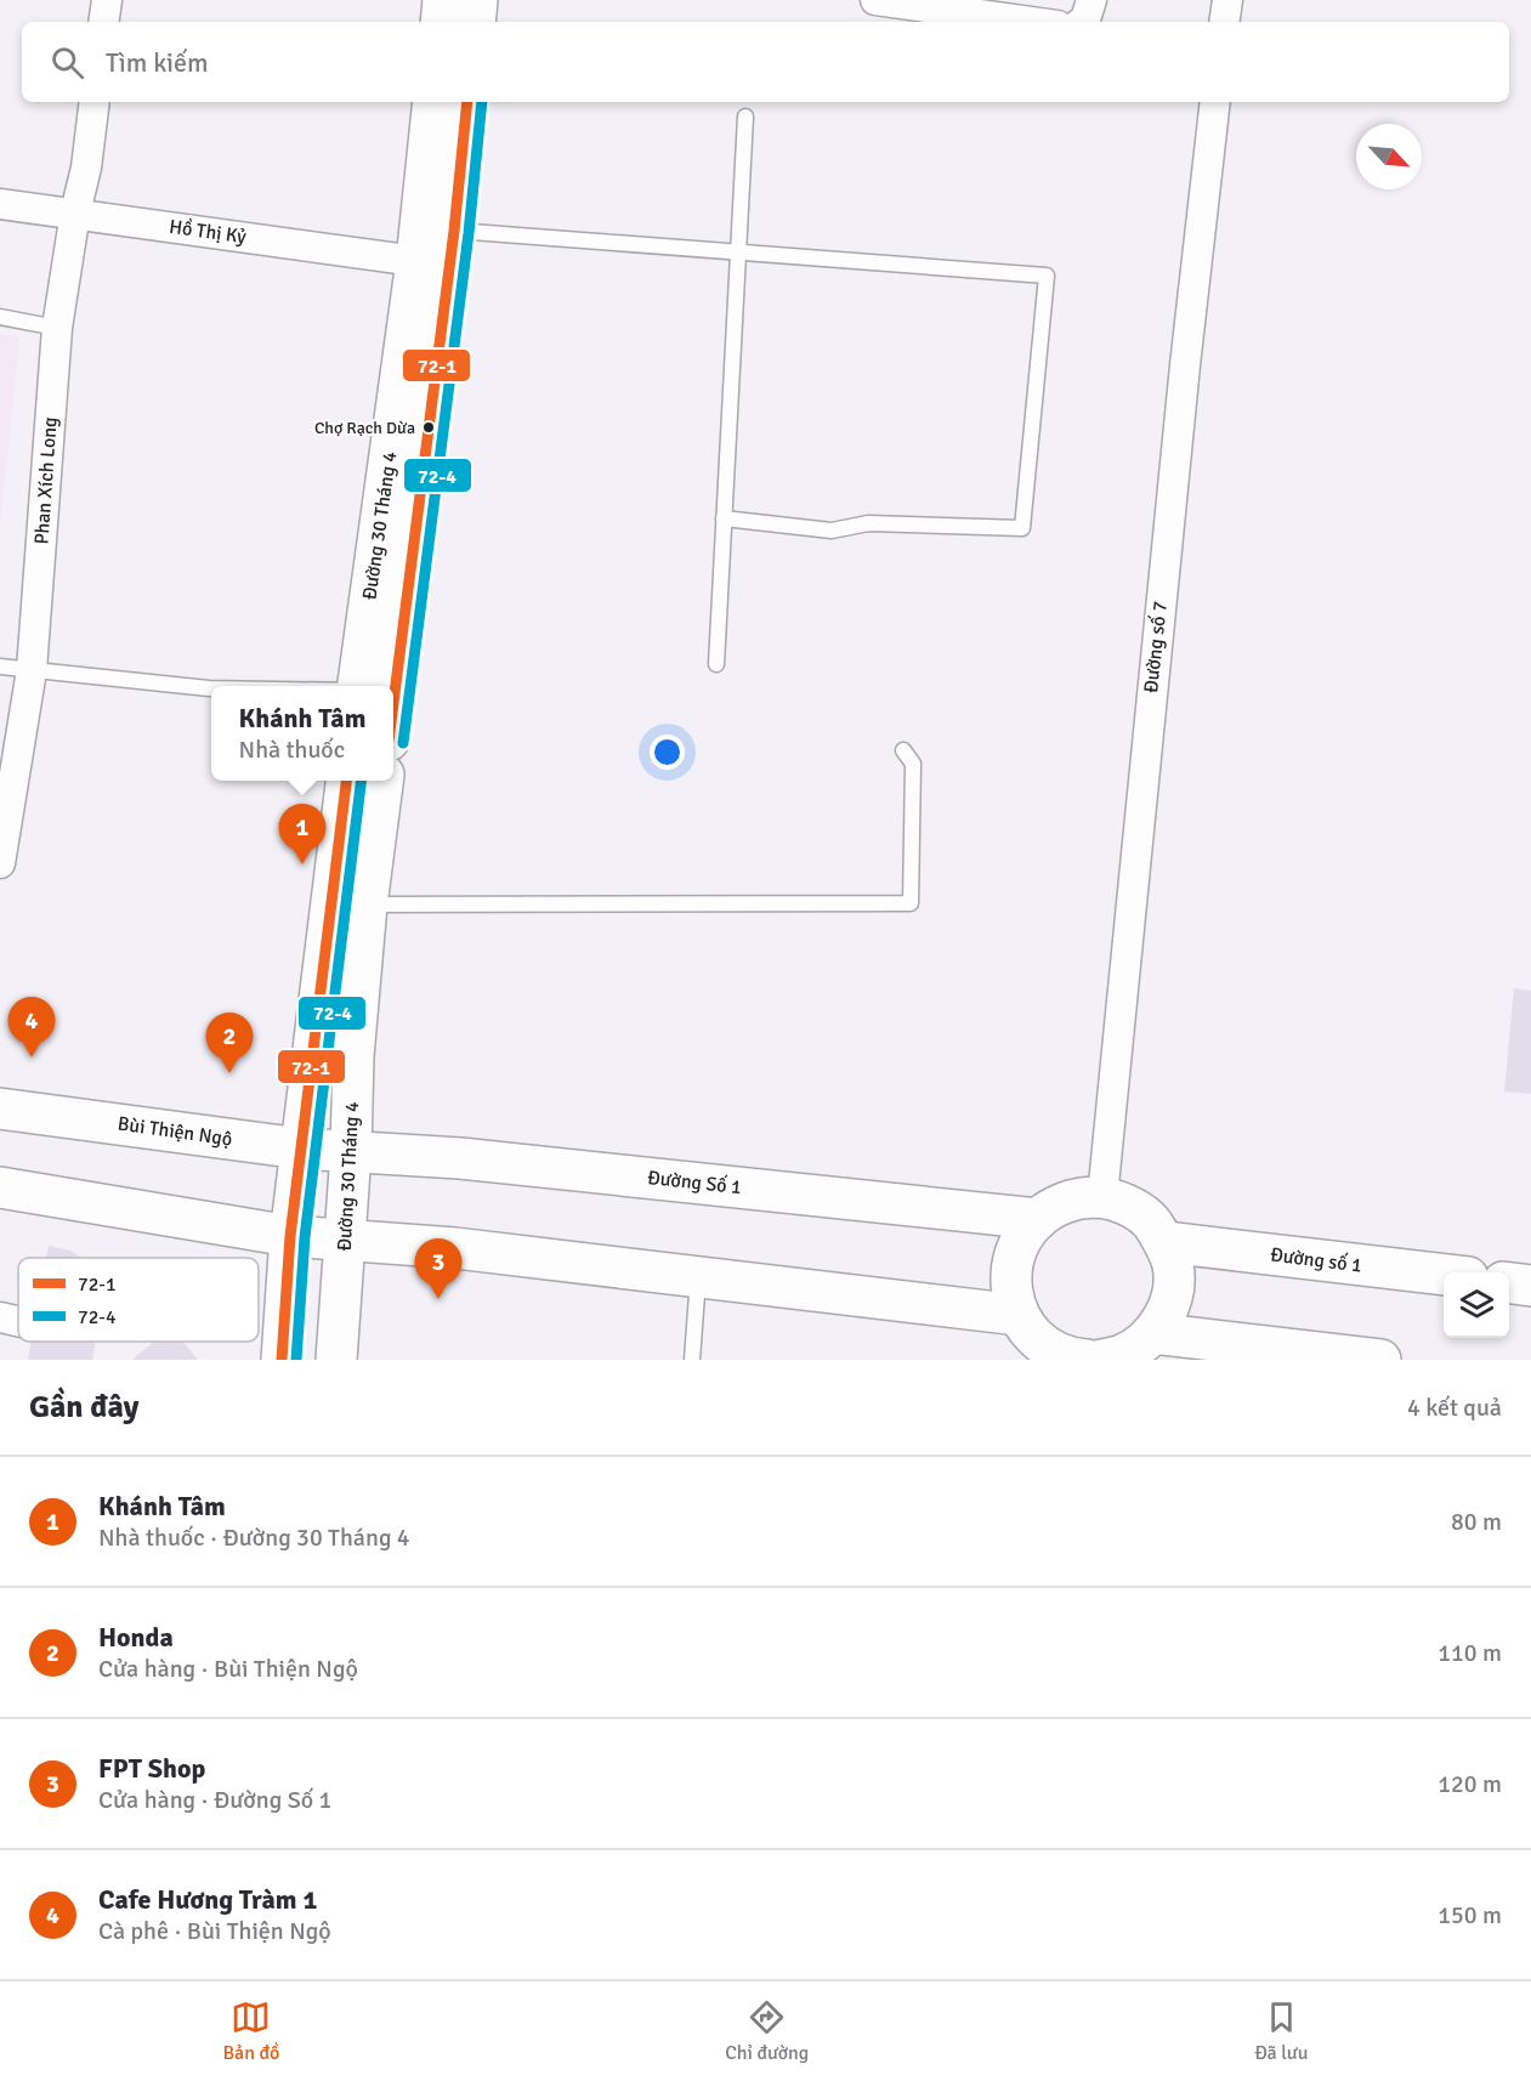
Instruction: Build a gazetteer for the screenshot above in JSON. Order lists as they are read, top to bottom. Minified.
{"streets":{"main road":["Đường 30 Tháng 4","Bùi Thiện Ngộ","Đường Số 1","Đường số 1"],"street":["Hồ Thị Kỷ","Phan Xích Long","Đường số 7"]},"crossings":[["Hồ Thị Kỷ","Phan Xích Long"],["Hồ Thị Kỷ","Đường 30 Tháng 4"],["Đường 30 Tháng 4","Bùi Thiện Ngộ"],["Đường 30 Tháng 4","Đường Số 1"],["Bùi Thiện Ngộ","Đường Số 1"]],"places":["Chợ Rạch Dừa"],"lines":["transit line 72-1","transit line 72-4"],"legend":["72-1","72-4"],"north":"bottom right","page":{"search":"Tìm kiếm","popup":["Khánh Tâm","Nhà thuốc"],"pins":["1","4","2","3"],"heading":["Gần đây","4 kết quả"],"list":[{"mark":"1","name":"Khánh Tâm","note":"Nhà thuốc · Đường 30 Tháng 4","value":"80 m"},{"mark":"2","name":"Honda","note":"Cửa hàng · Bùi Thiện Ngộ","value":"110 m"},{"mark":"3","name":"FPT Shop","note":"Cửa hàng · Đường Số 1","value":"120 m"},{"mark":"4","name":"Cafe Hương Tràm 1","note":"Cà phê · Bùi Thiện Ngộ","value":"150 m"}],"nav":["Bản đồ","Chỉ đường","Đã lưu"]}}
